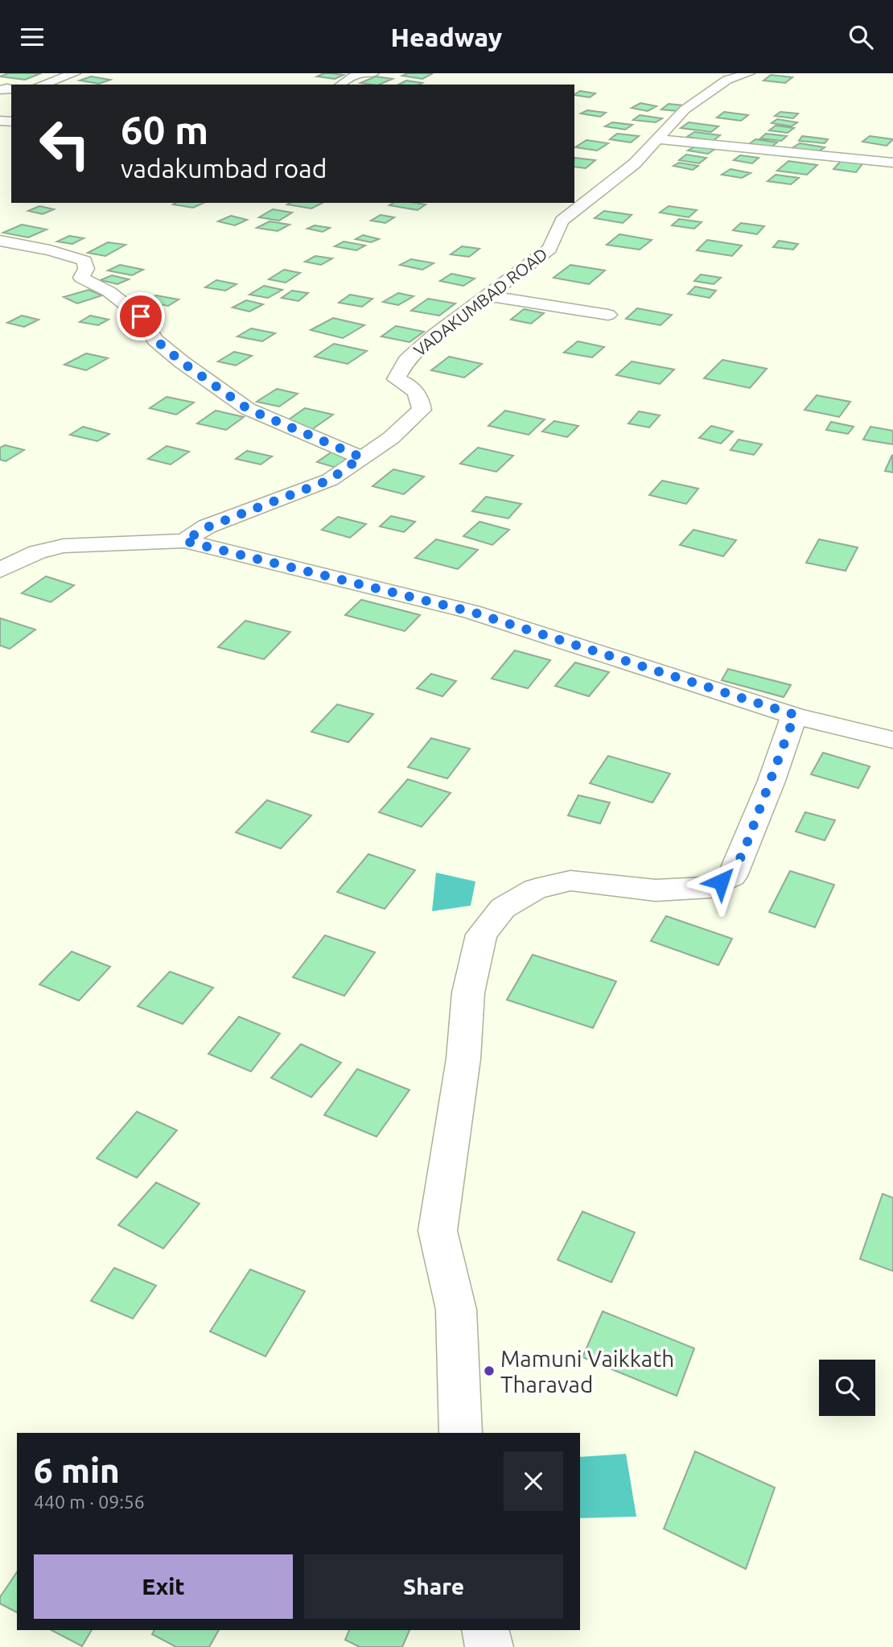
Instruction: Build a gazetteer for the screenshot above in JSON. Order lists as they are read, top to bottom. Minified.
{"streets":{"street":["VADAKUMBAD ROAD"]},"places":["Mamuni Vaikkath Tharavad"],"page":{"header":"Headway","turn":["60 m","vadakumbad road"],"heading":["6 min","440 m · 09:56"],"buttons":["Exit","Share"]}}
